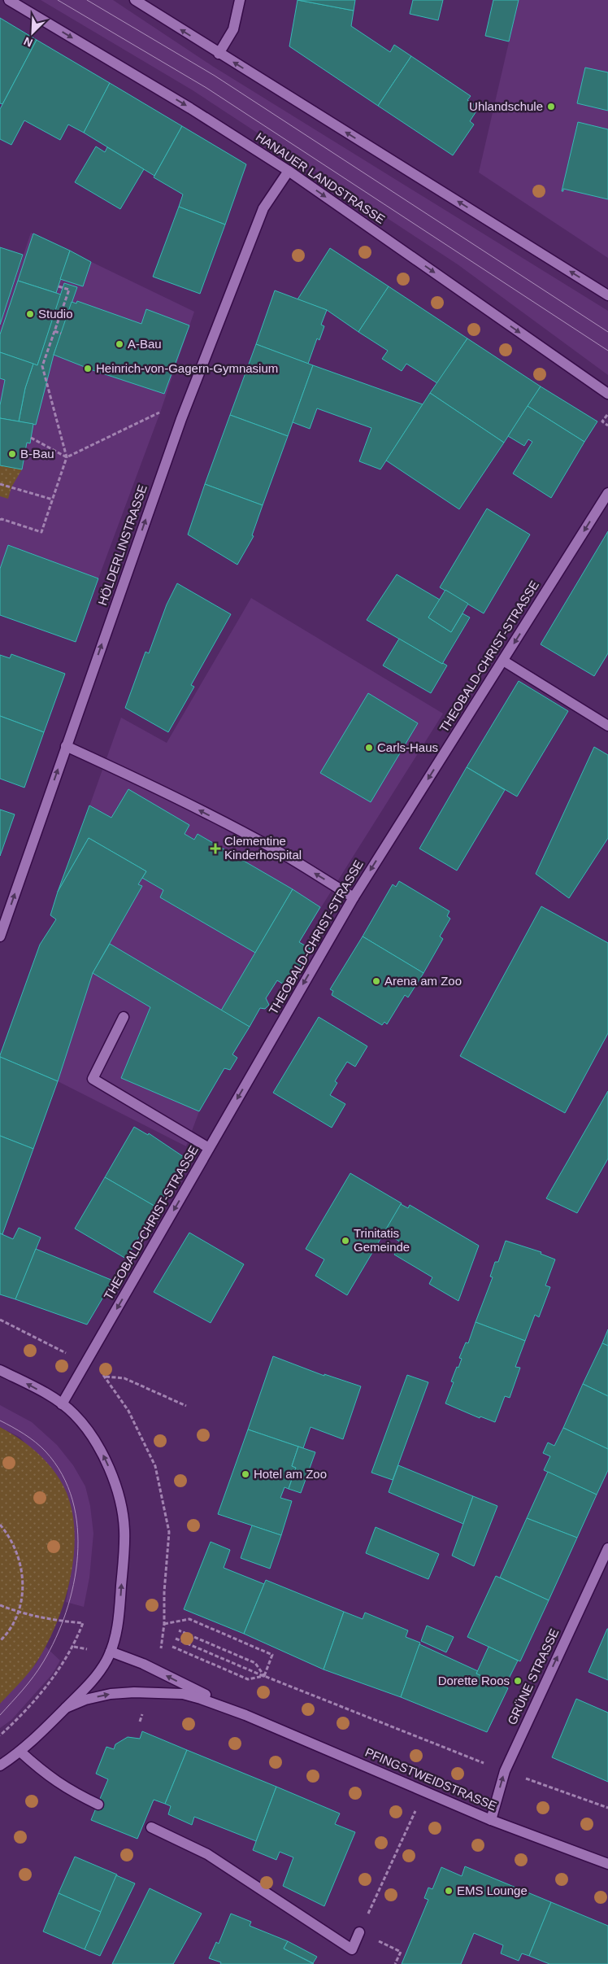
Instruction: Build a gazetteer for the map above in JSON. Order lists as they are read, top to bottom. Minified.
{"streets":{"street":["HANAUER LANDSTRASSE","HÖLDERLINSTRASSE","THEOBALD-CHRIST-STRASSE","GRÜNE STRASSE","PFINGSTWEIDSTRASSE"]},"crossings":[["HANAUER LANDSTRASSE","HÖLDERLINSTRASSE"],["GRÜNE STRASSE","PFINGSTWEIDSTRASSE"]],"one_way":["HÖLDERLINSTRASSE","THEOBALD-CHRIST-STRASSE","GRÜNE STRASSE"],"places":{"other":["Uhlandschule","Studio","A-Bau","Heinrich-von-Gagern-Gymnasium","B-Bau","Carls-Haus","Arena am Zoo","Trinitatis Gemeinde","Hotel am Zoo","Dorette Roos","EMS Lounge"],"health":["Clementine Kinderhospital"]},"north":"bottom left"}
